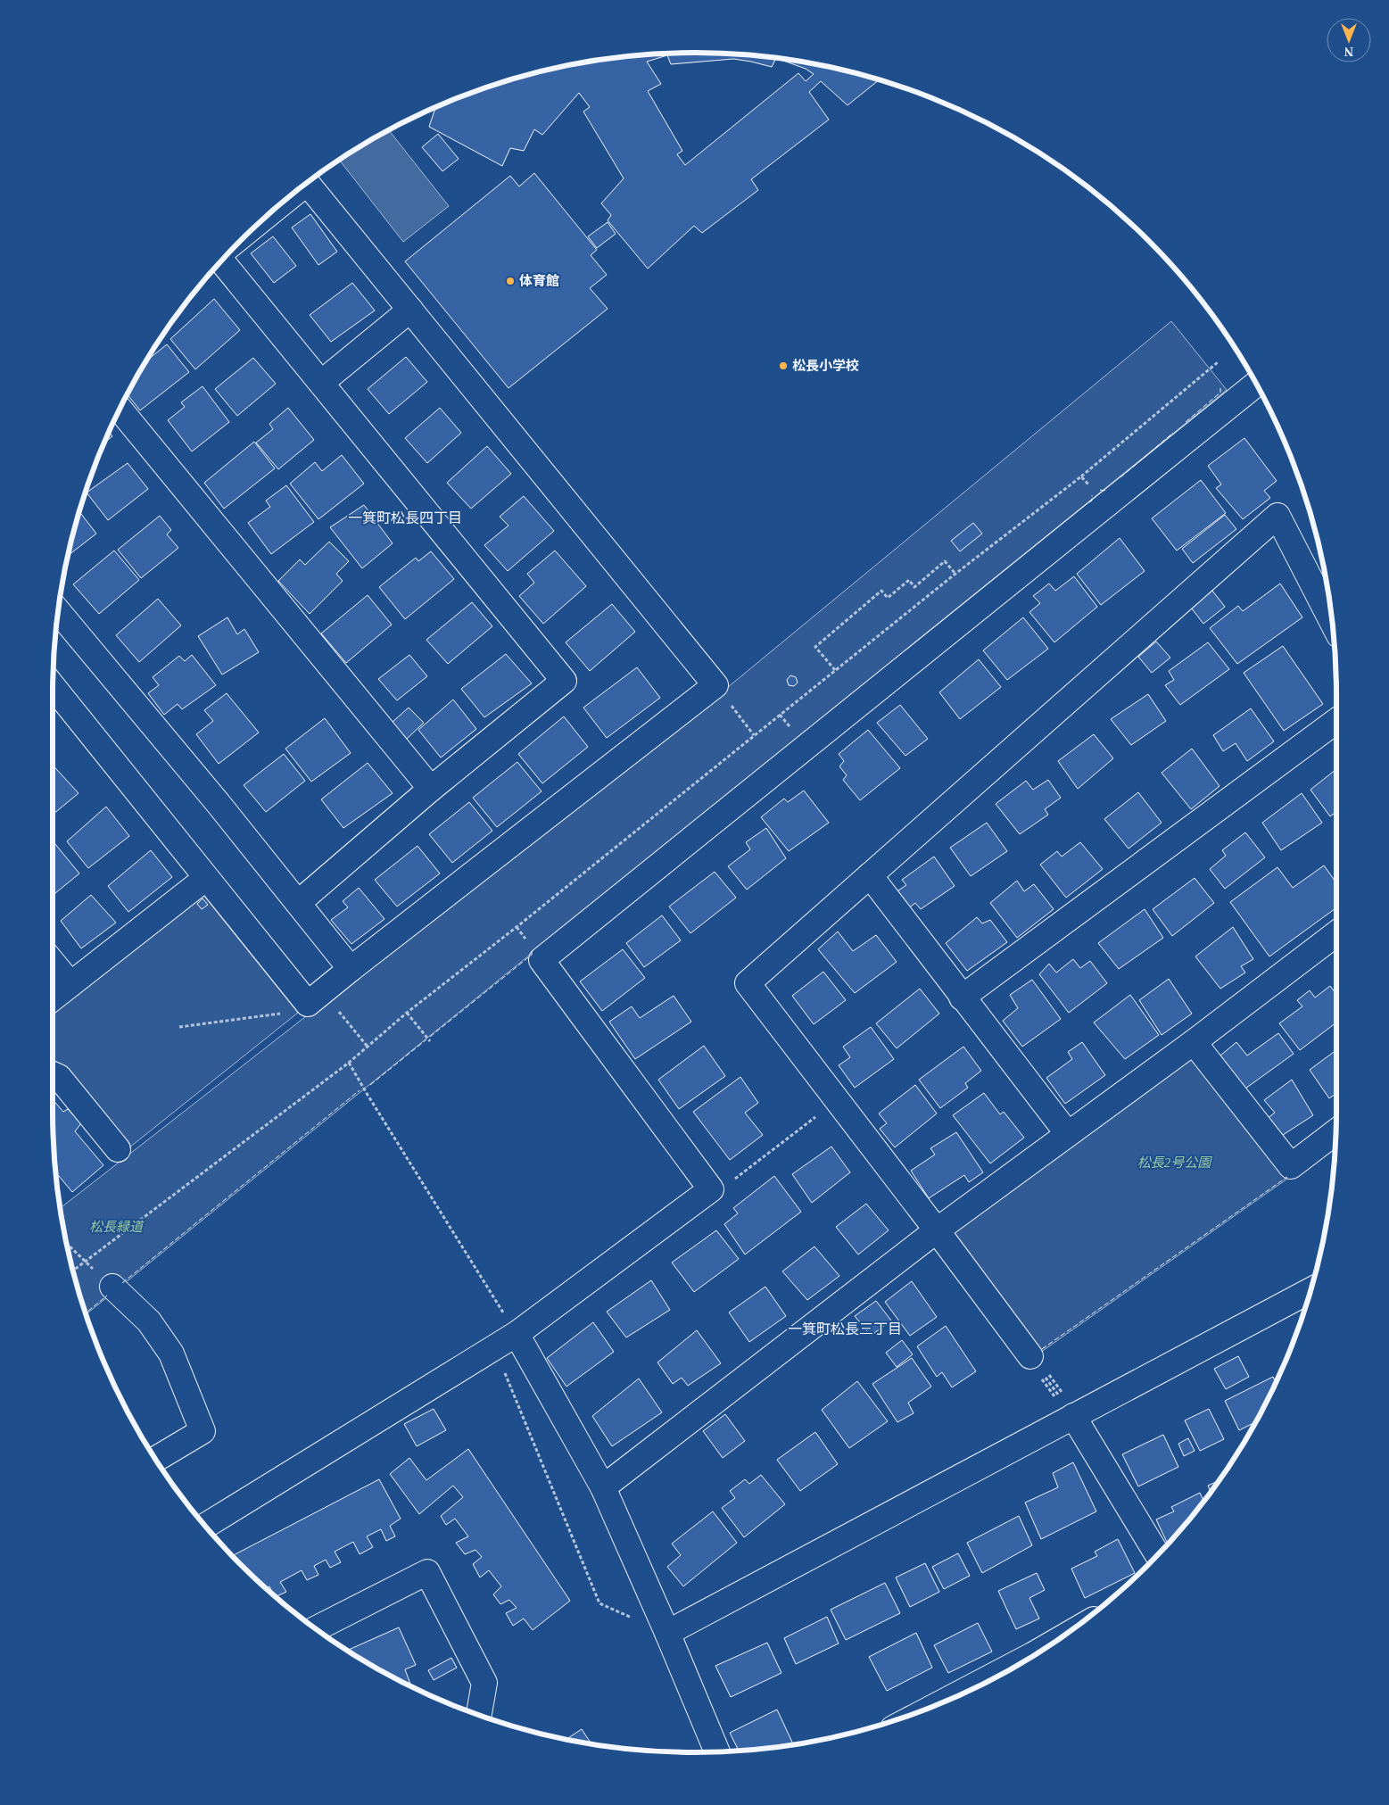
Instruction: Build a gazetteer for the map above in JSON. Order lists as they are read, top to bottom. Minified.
{"districts":["一箕町松長四丁目","一箕町松長三丁目"],"parks":["松長2号公園","松長緑道"],"places":["体育館","松長小学校"],"north":"bottom"}
